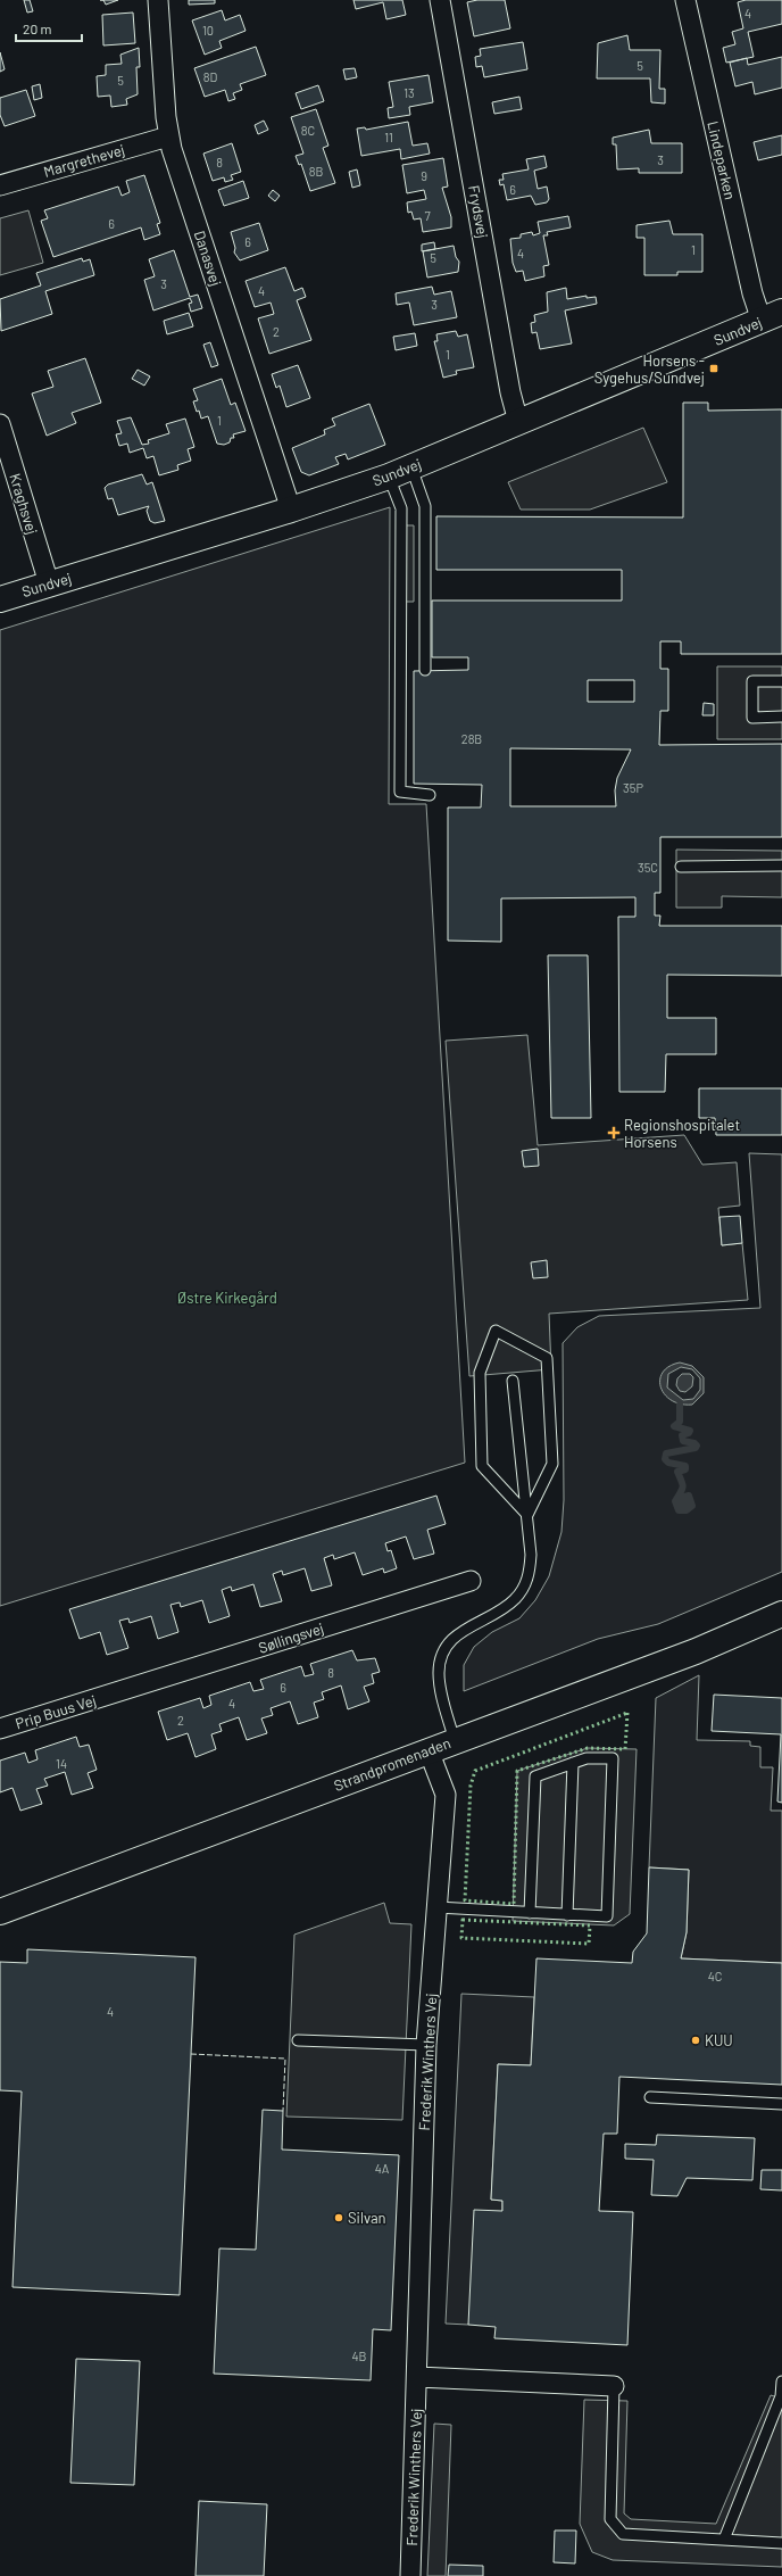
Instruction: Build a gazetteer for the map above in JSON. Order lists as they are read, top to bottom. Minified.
{"streets":{"street":["Margrethevej","Lindeparken","Frydsvej","Danasvej","Sundvej","Kraghsvej","Søllingsvej","Prip Buus Vej","Strandpromenaden","Frederik Winthers Vej"]},"crossings":[["Margrethevej","Danasvej"],["Lindeparken","Sundvej"],["Frydsvej","Sundvej"],["Danasvej","Sundvej"],["Sundvej","Kraghsvej"],["Søllingsvej","Prip Buus Vej"],["Strandpromenaden","Frederik Winthers Vej"]],"parks":["Østre Kirkegård"],"places":{"transit":["Horsens - Sygehus/Sundvej"],"health":["Regionshospitalet Horsens"],"other":["KUU","Silvan"]},"house_numbers":["4","10","5","8D","5","13","8C","11","3","8","8B","9","6","7","6","6","1","4","5","3","4","3","2","1","1","28B","35P","35C","8","6","4","2","14","4C","4","4A","4B"],"scale_bar":"20 m"}
